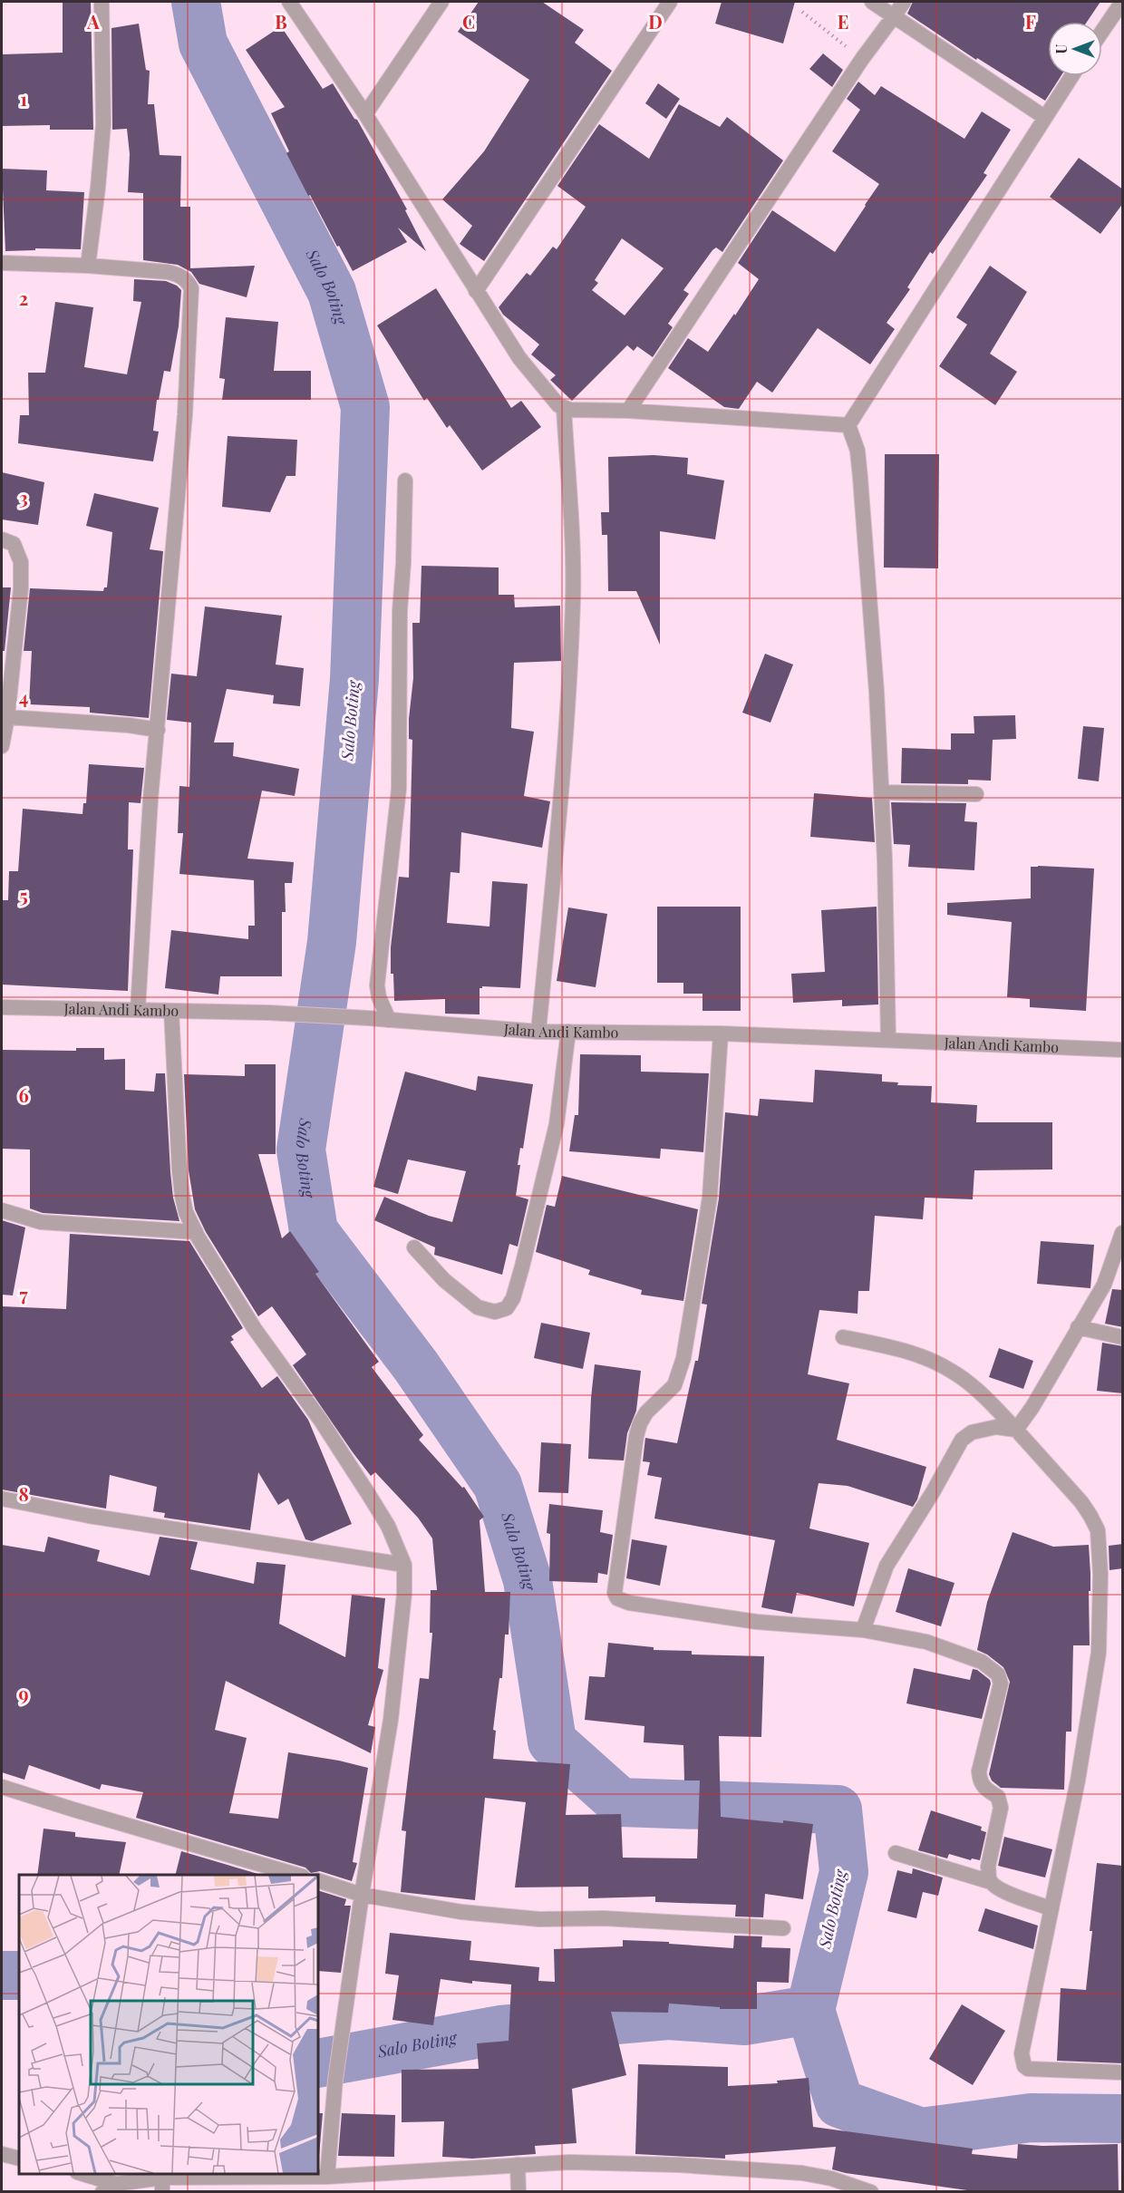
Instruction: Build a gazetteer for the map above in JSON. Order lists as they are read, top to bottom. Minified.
{"streets":{"street":["Jalan Andi Kambo"]},"water":["Salo Boting"],"north":"left","grid":{"columns":["A","B","C","D","E","F"],"rows":["1","2","3","4","5","6","7","8","9"]}}
